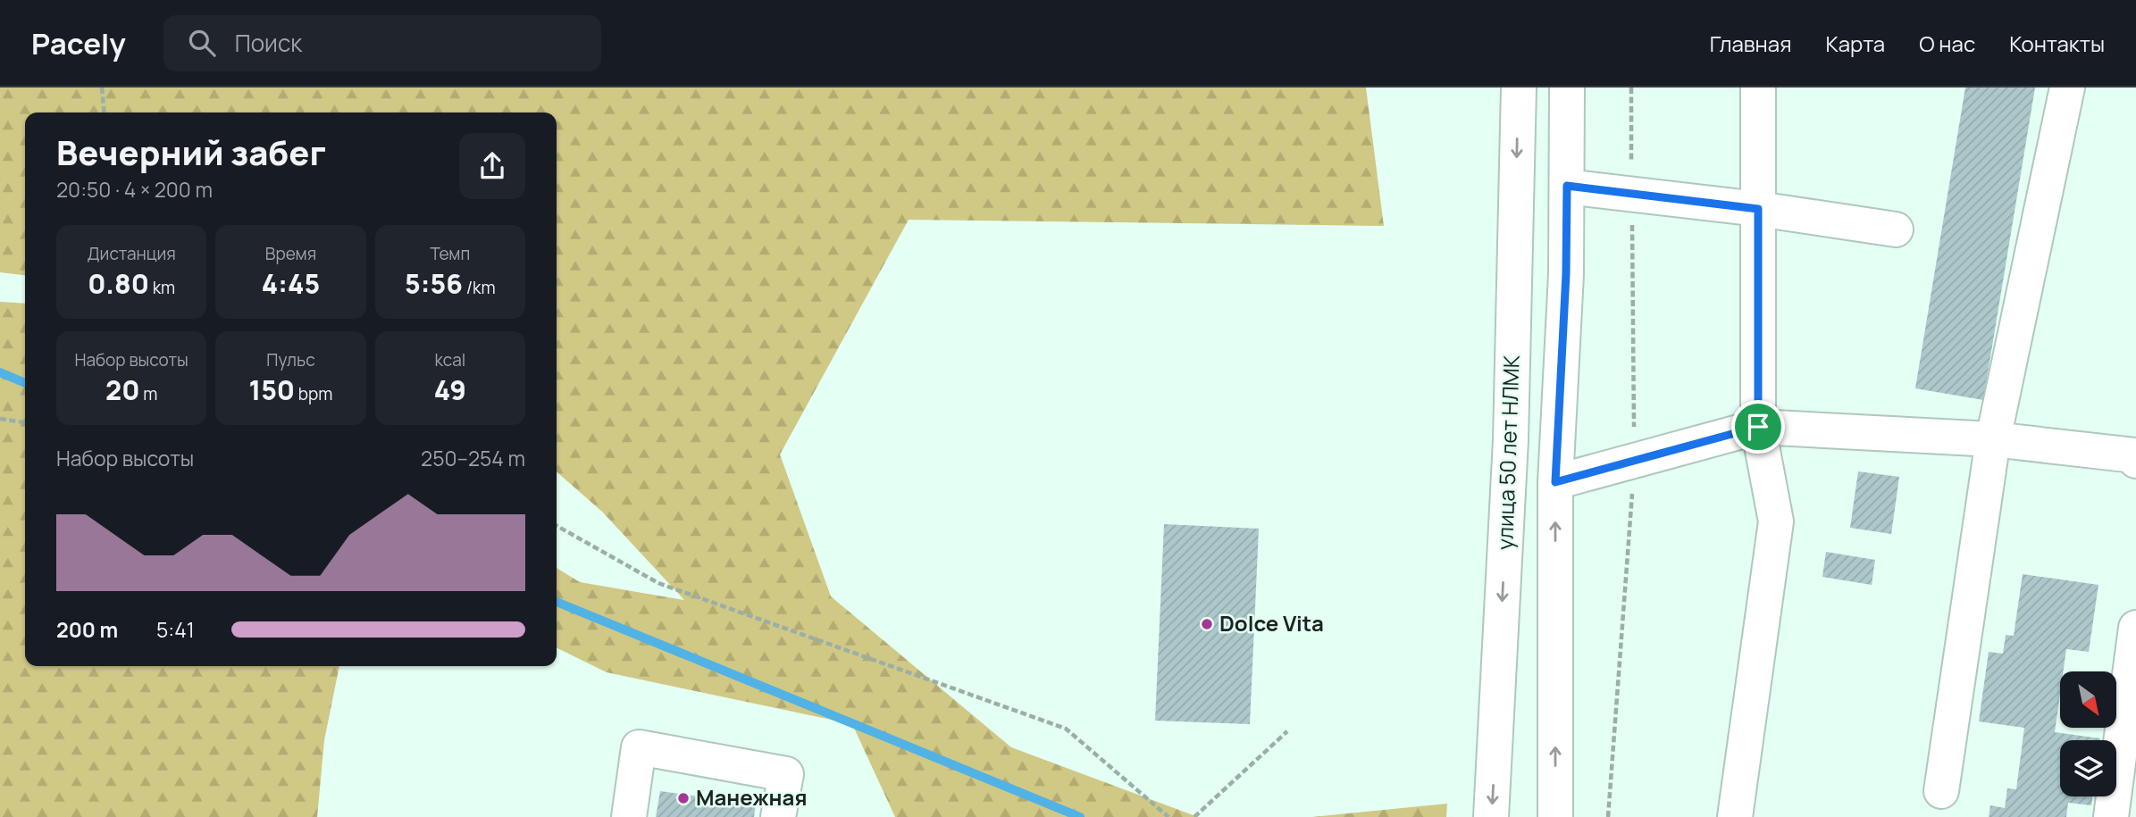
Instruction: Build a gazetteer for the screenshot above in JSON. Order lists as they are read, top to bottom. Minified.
{"streets":{"main road":["улица 50 лет НЛМК"]},"places":["Dolce Vita","Манежная"],"north":"bottom right","page":{"header":"Pacely","search":"Поиск","nav":["Главная","Карта","О нас","Контакты"],"heading":["Вечерний забег","20:50 · 4 × 200 m"],"stats":[["Дистанция","0.80 km"],["Время","4:45"],["Темп","5:56 /km"],["Набор высоты","20 m"],["Пульс","150 bpm"],["kcal","49"]],"chart":["Набор высоты","250–254 m"],"list":[{"name":"200 m","note":"5:41"}]}}
